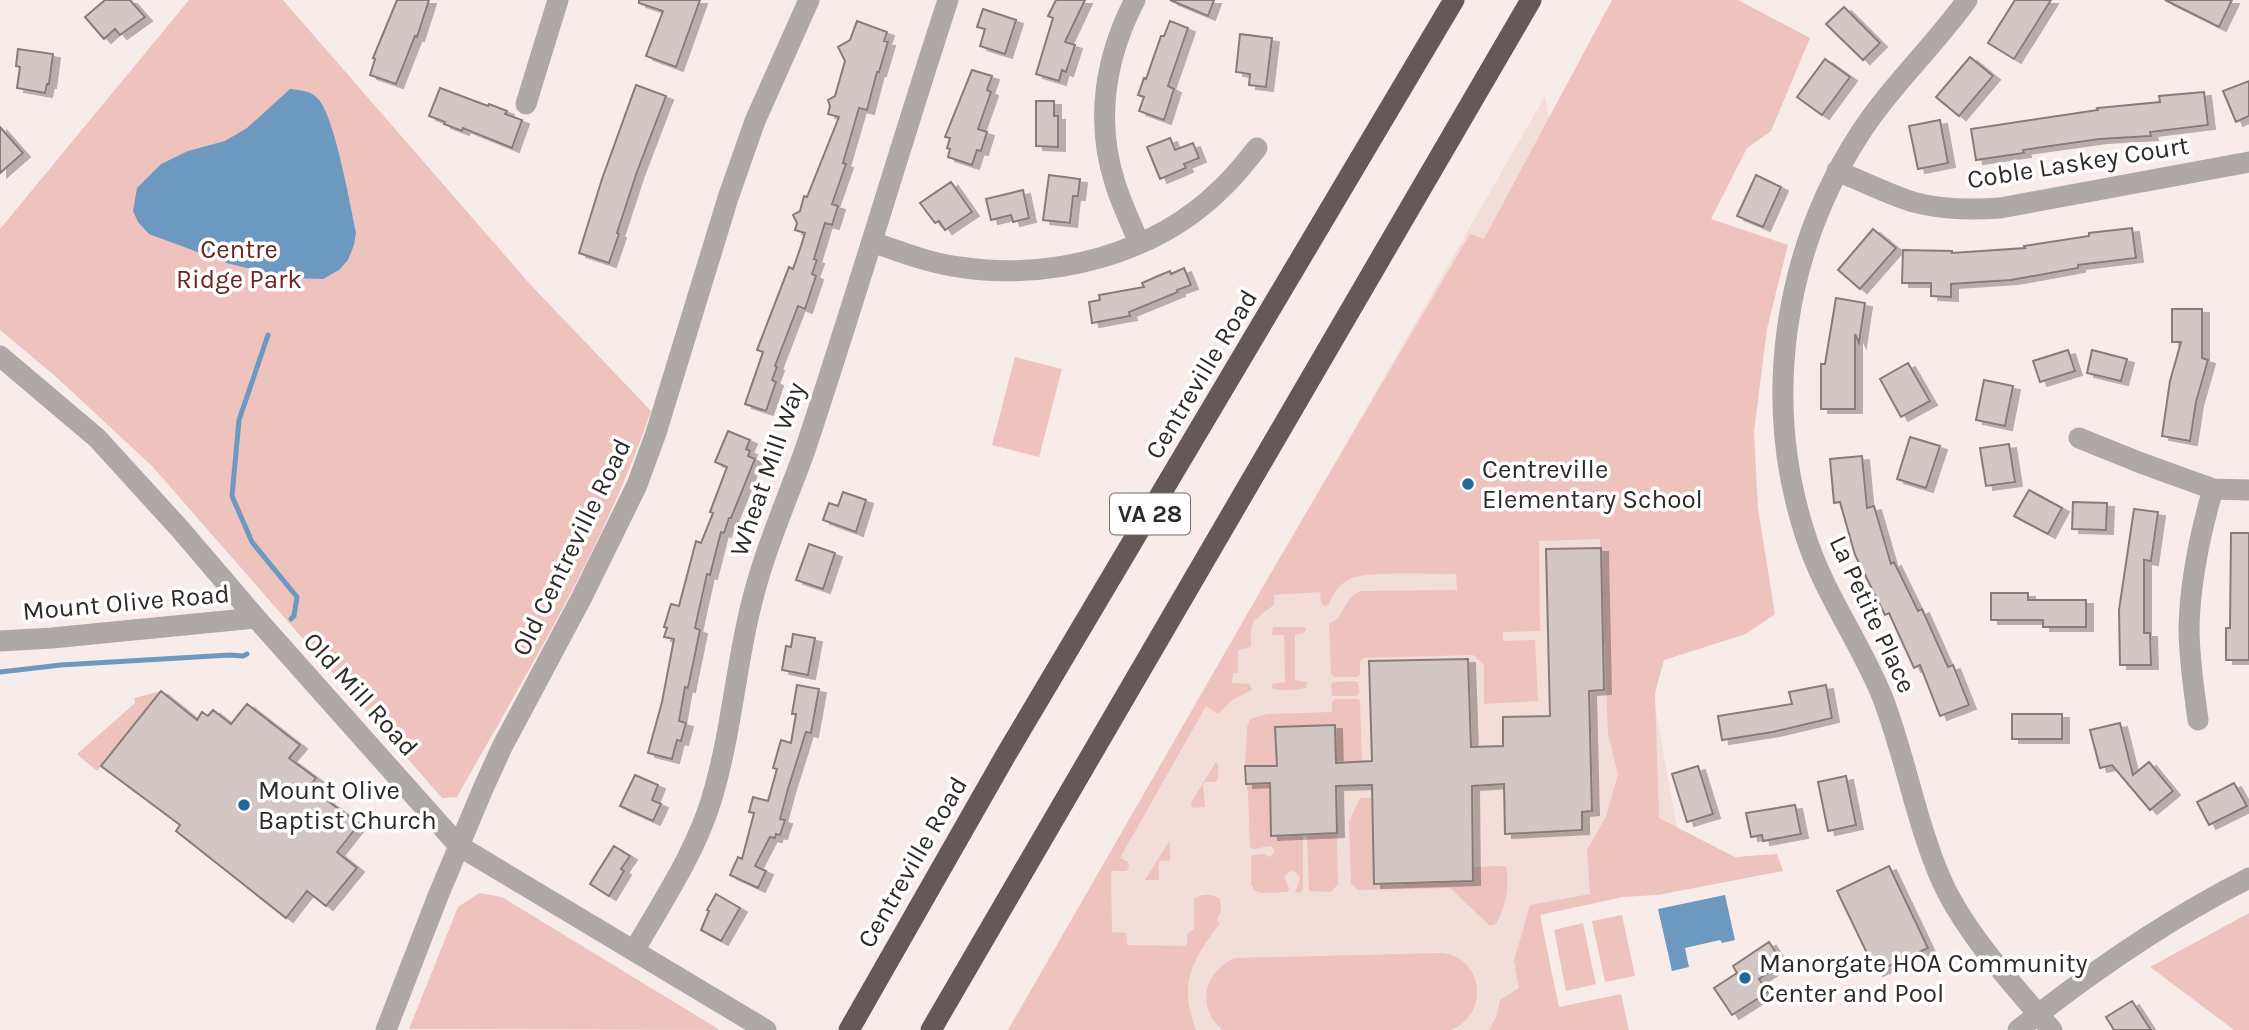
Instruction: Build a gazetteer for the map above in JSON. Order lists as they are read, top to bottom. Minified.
{"streets":{"highway":["Centreville Road","VA 28"],"street":["Coble Laskey Court","Wheat Mill Way","Old Centreville Road","Mount Olive Road","La Petite Place","Old Mill Road"]},"crossings":[["Coble Laskey Court","La Petite Place"],["Wheat Mill Way","Old Mill Road"],["Old Centreville Road","Old Mill Road"],["Mount Olive Road","Old Mill Road"]],"parks":["Centre Ridge Park"],"places":["Centreville Elementary School","Mount Olive Baptist Church","Manorgate HOA Community Center and Pool"]}
